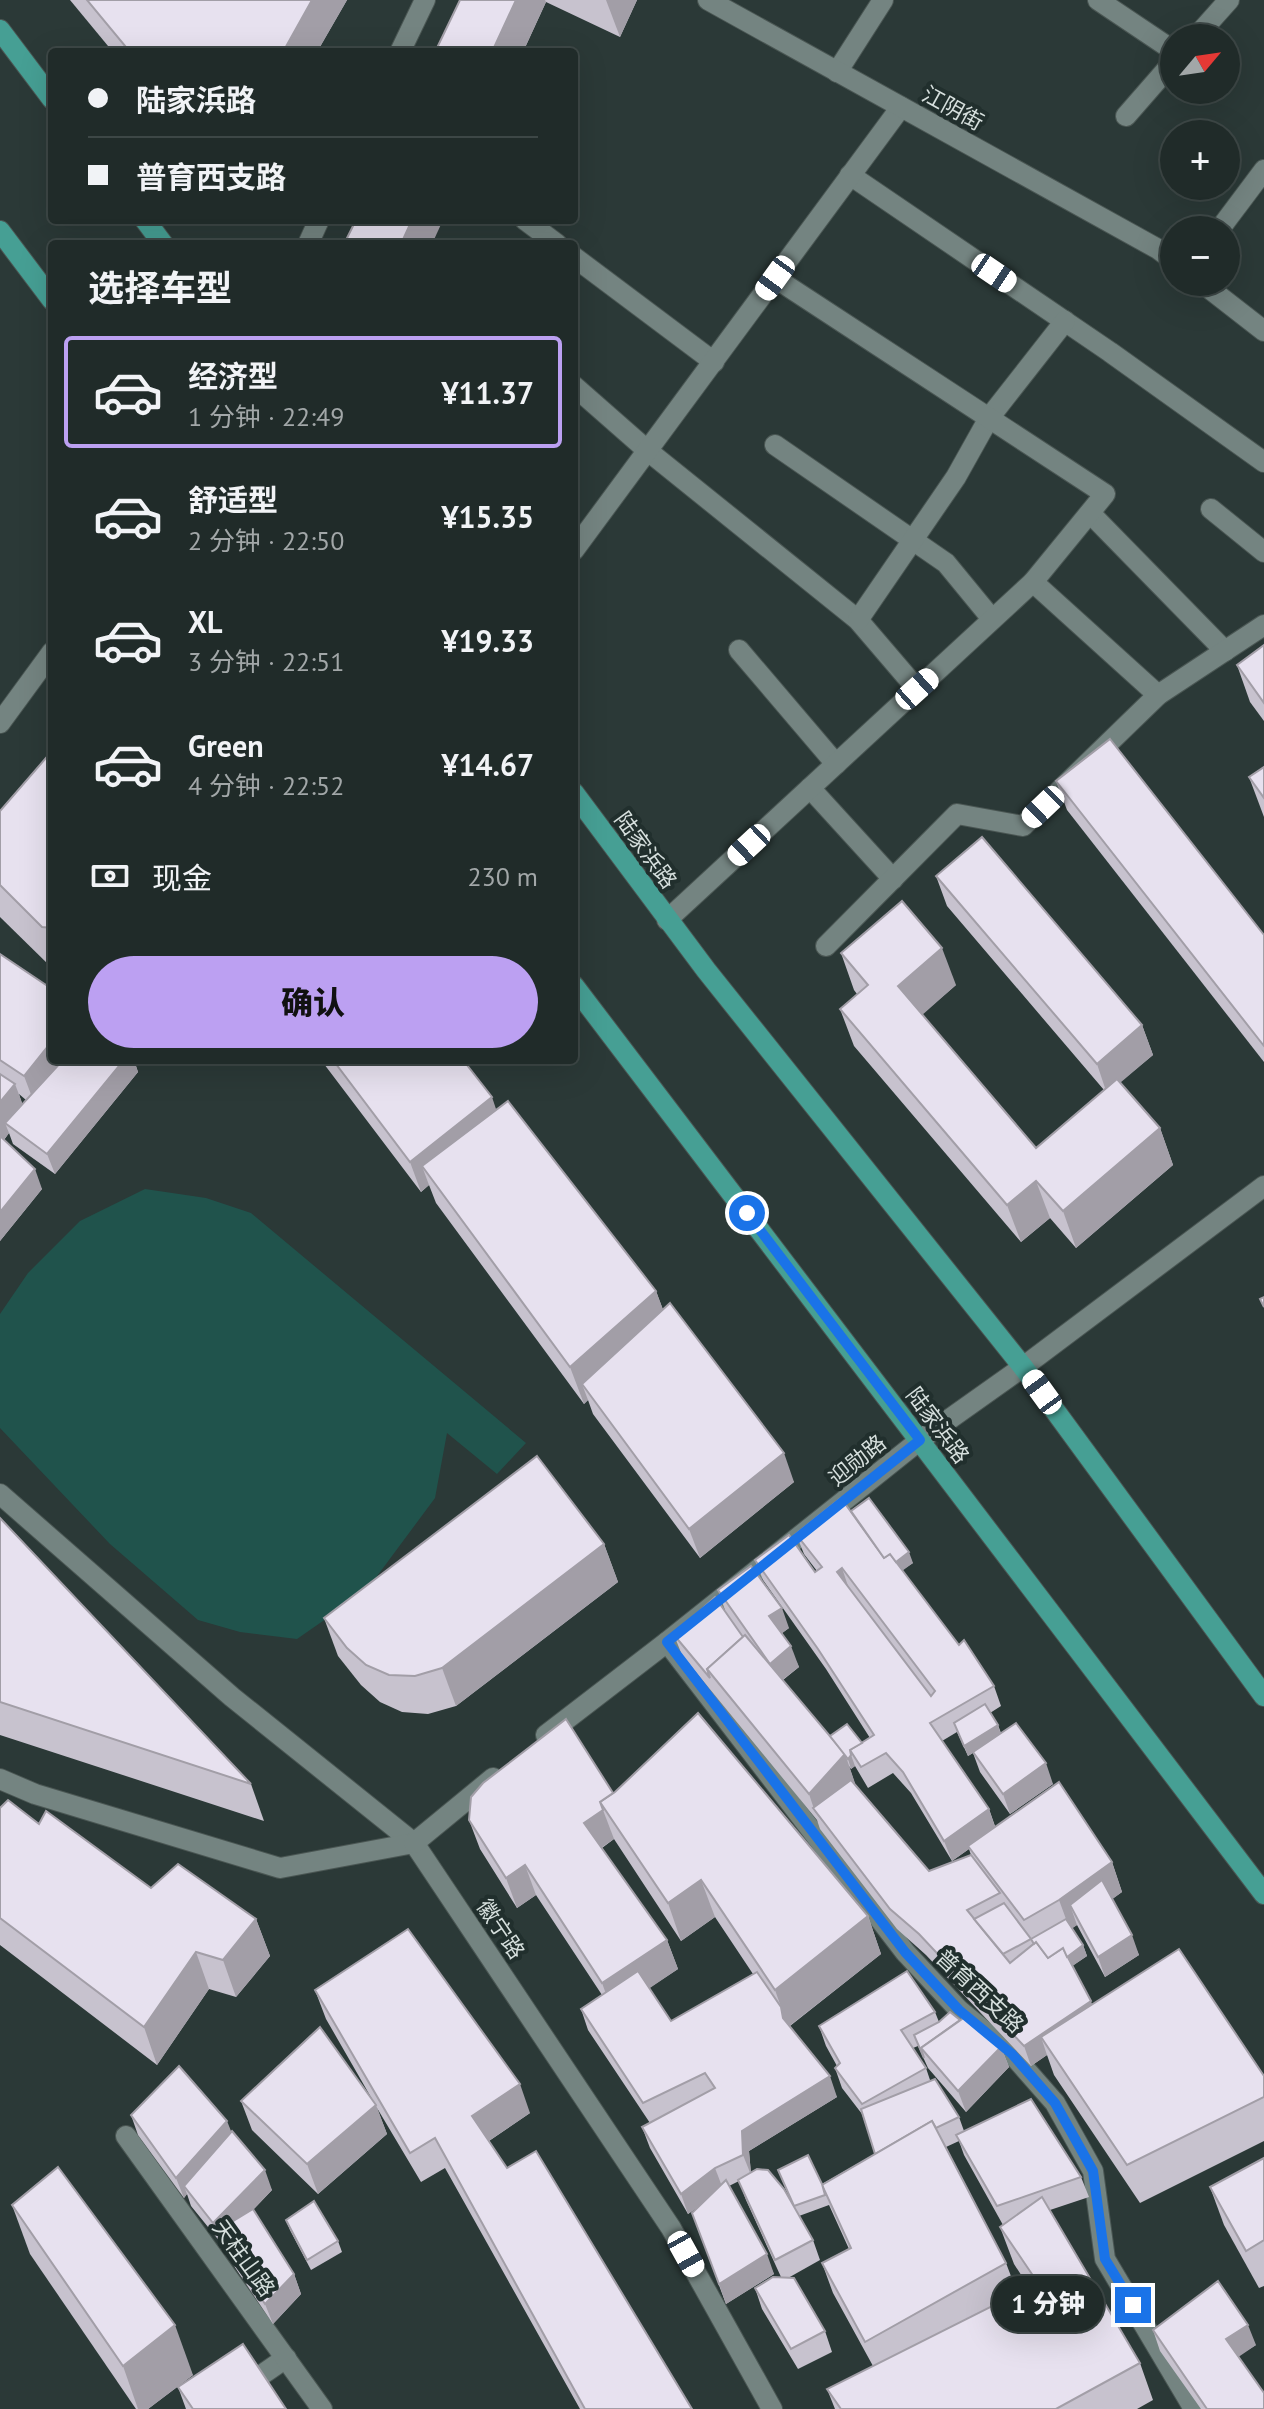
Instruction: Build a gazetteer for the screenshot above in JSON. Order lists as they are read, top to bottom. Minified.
{"streets":{"main road":["陆家浜路"],"street":["江阴街","迎勋路","徽宁路","普育西支路","天柱山路"]},"crossings":[["陆家浜路","迎勋路"],["迎勋路","普育西支路"]],"north":"top right","page":{"map_buttons":["+","−"],"banner":["陆家浜路","普育西支路"],"heading":"选择车型","list":[{"name":"经济型","note":"1 分钟 · 22:49","value":"¥11.37"},{"name":"舒适型","note":"2 分钟 · 22:50","value":"¥15.35"},{"name":"XL","note":"3 分钟 · 22:51","value":"¥19.33"},{"name":"Green","note":"4 分钟 · 22:52","value":"¥14.67"}],"pay":["现金","230 m"],"buttons":"确认","bubble":"1 分钟"}}
